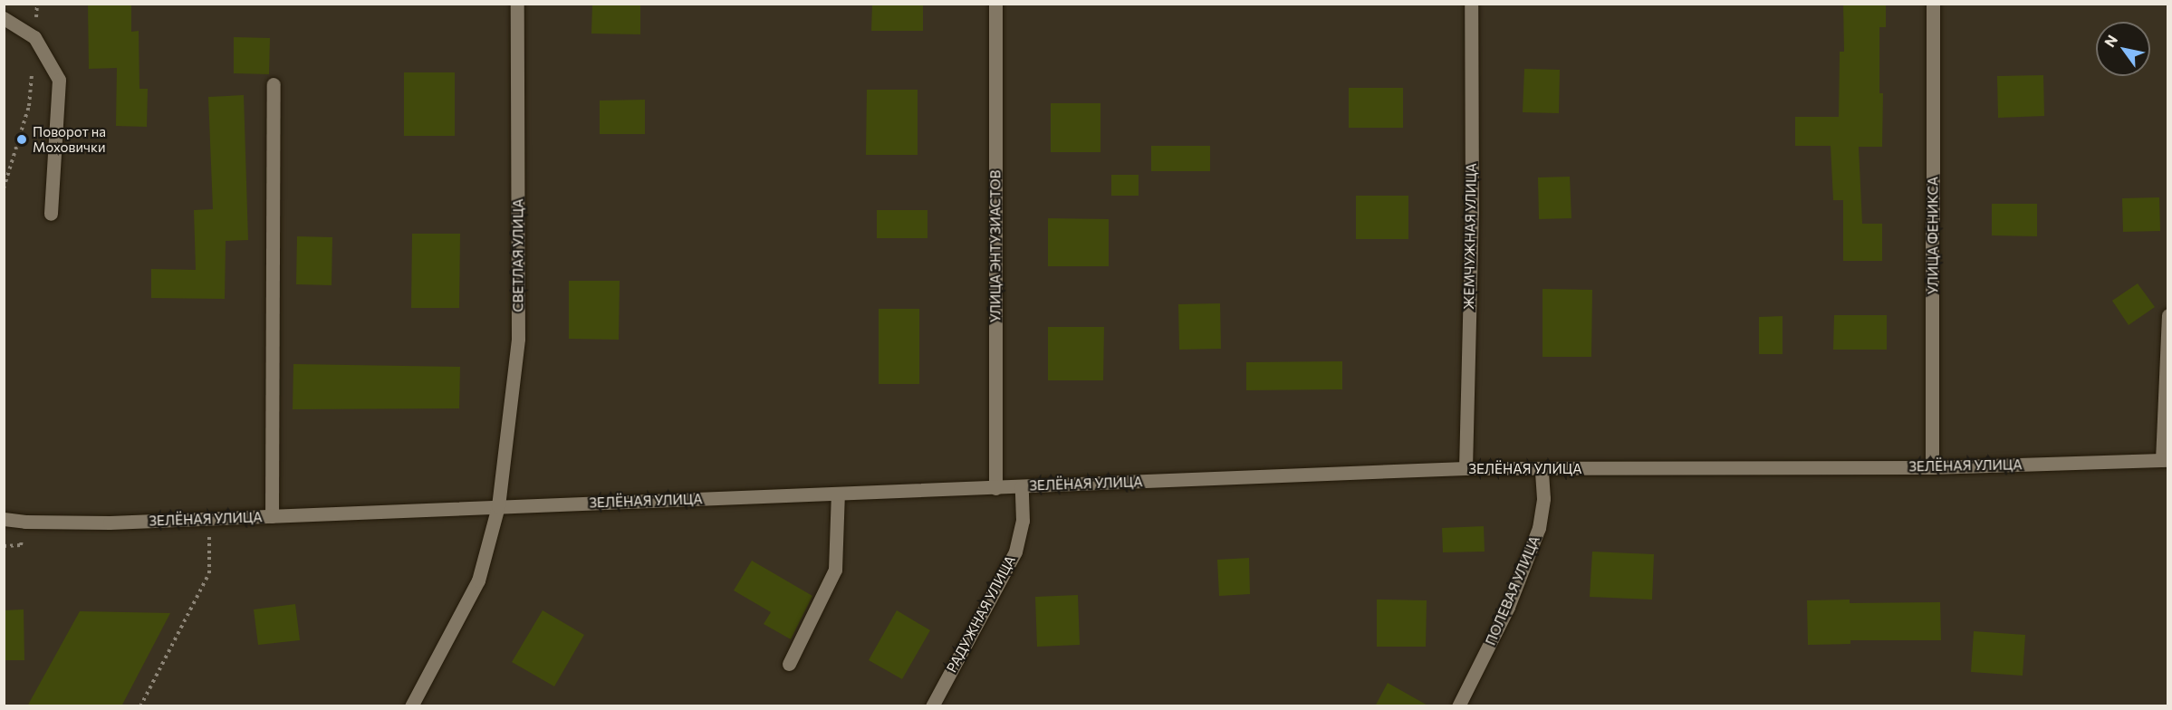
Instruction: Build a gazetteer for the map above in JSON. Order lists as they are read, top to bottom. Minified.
{"streets":{"street":["УЛИЦА ФЕНИКСА","ЖЕМЧУЖНАЯ УЛИЦА","УЛИЦА ЭНТУЗИАСТОВ","СВЕТЛАЯ УЛИЦА","ЗЕЛЁНАЯ УЛИЦА","ПОЛЕВАЯ УЛИЦА","РАДУЖНАЯ УЛИЦА"]},"crossings":[["УЛИЦА ФЕНИКСА","ЗЕЛЁНАЯ УЛИЦА"],["ЖЕМЧУЖНАЯ УЛИЦА","ЗЕЛЁНАЯ УЛИЦА"],["УЛИЦА ЭНТУЗИАСТОВ","ЗЕЛЁНАЯ УЛИЦА"],["СВЕТЛАЯ УЛИЦА","ЗЕЛЁНАЯ УЛИЦА"],["ЗЕЛЁНАЯ УЛИЦА","ПОЛЕВАЯ УЛИЦА"],["ЗЕЛЁНАЯ УЛИЦА","РАДУЖНАЯ УЛИЦА"]],"places":["Поворот на Моховички"],"north":"top left"}
